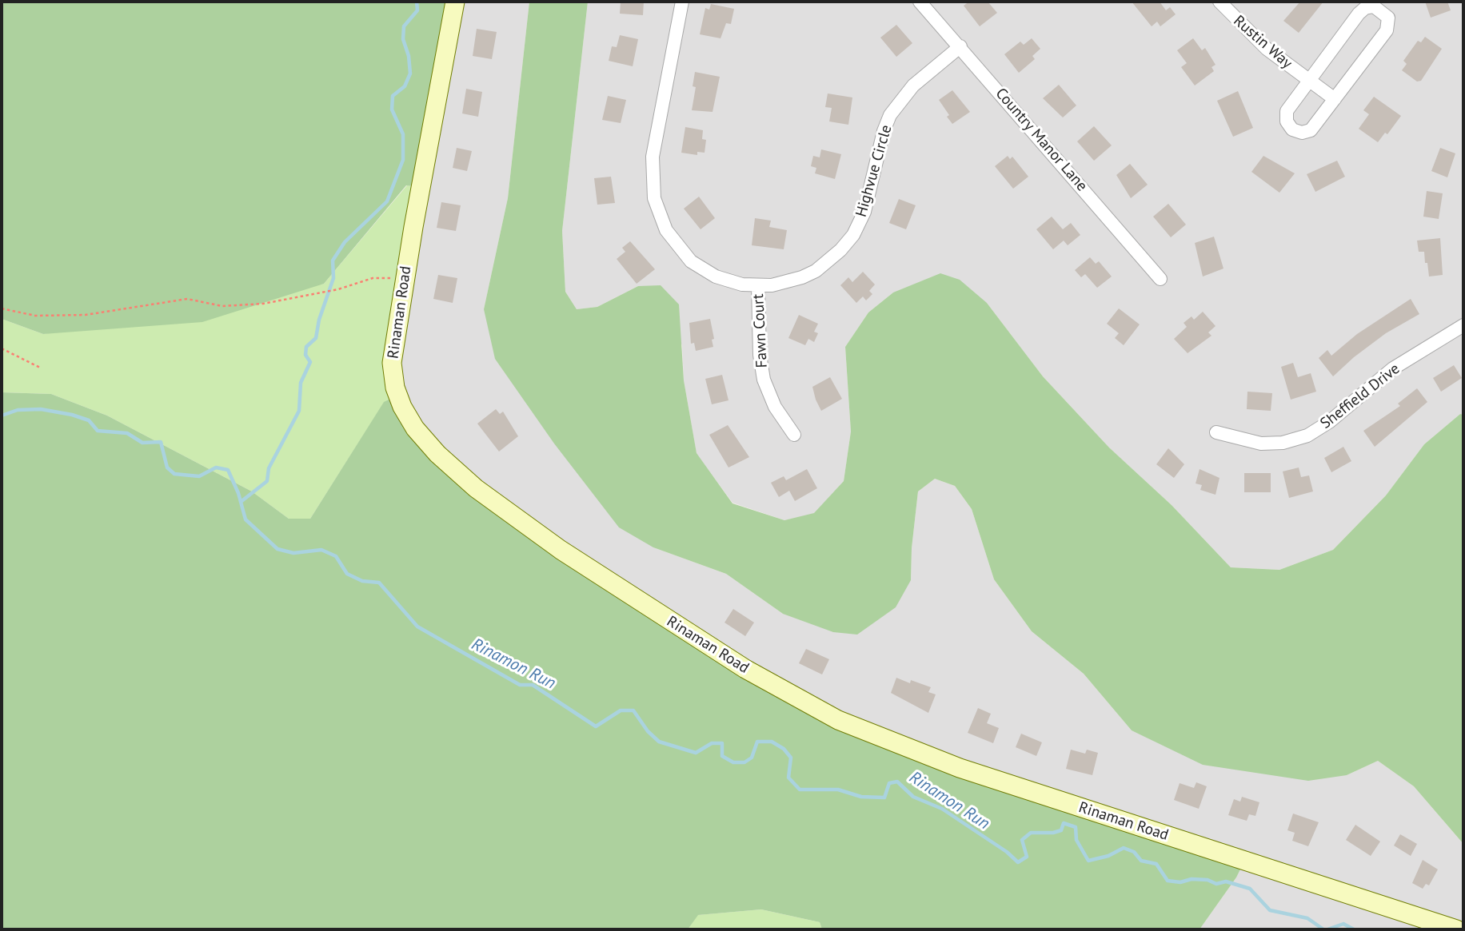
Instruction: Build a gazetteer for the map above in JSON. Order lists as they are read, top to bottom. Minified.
{"streets":{"street":["Rustin Way","Country Manor Lane","Highvue Circle","Rinaman Road","Fawn Court","Sheffield Drive"]},"crossings":[["Country Manor Lane","Highvue Circle"],["Highvue Circle","Fawn Court"]],"water":["Rinamon Run"]}
